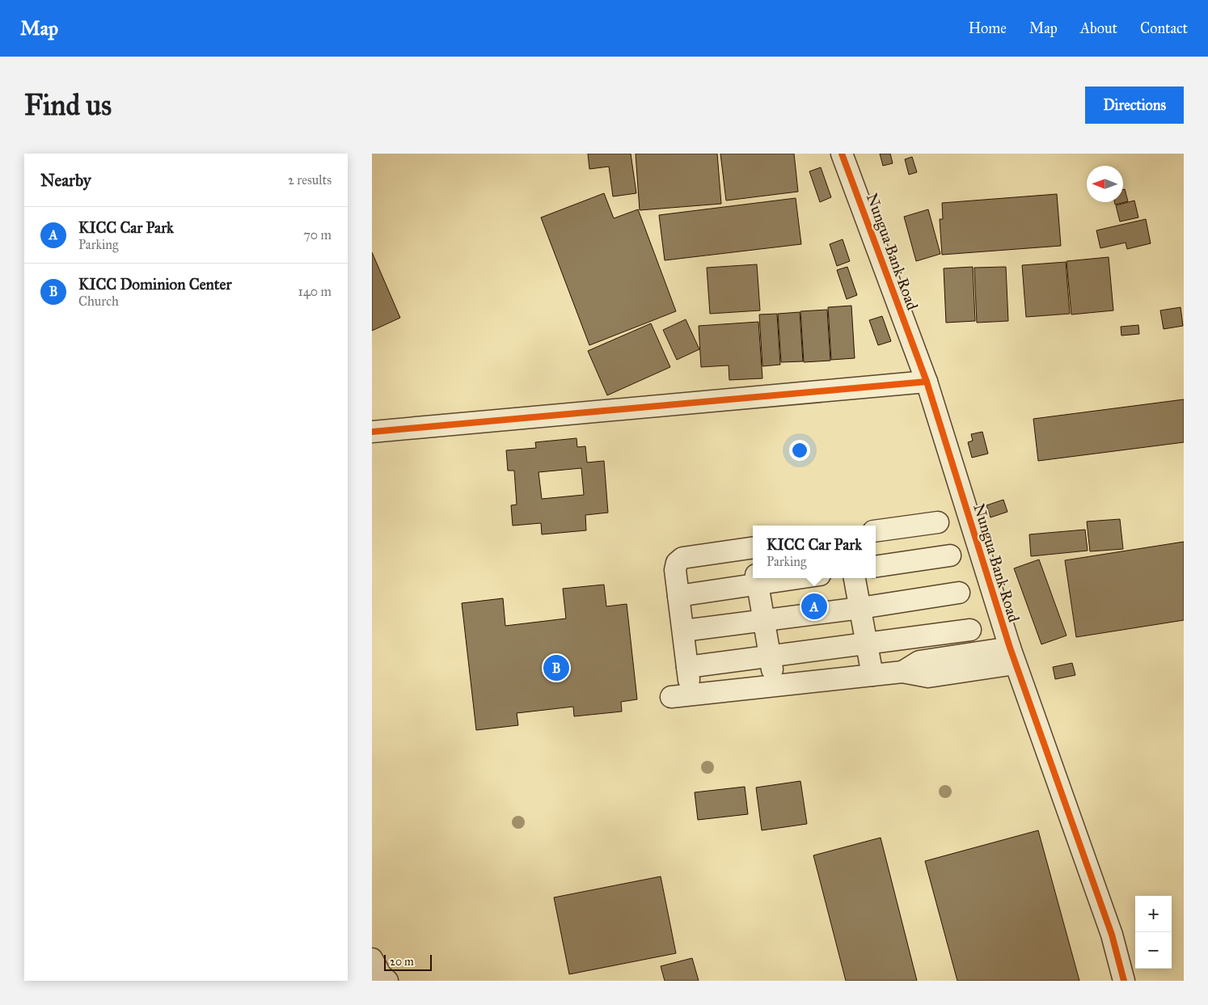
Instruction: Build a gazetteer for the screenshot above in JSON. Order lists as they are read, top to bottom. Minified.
{"streets":{"street":["Nungua Bank Road"]},"scale_bar":"20 m","north":"left","page":{"header":"Map","nav":["Home","Map","About","Contact"],"buttons":"Directions","title":"Find us","heading":["Nearby","2 results"],"list":[{"mark":"A","name":"KICC Car Park","note":"Parking","value":"70 m"},{"mark":"B","name":"KICC Dominion Center","note":"Church","value":"140 m"}],"popup":["KICC Car Park","Parking"],"pins":["A","B"],"map_buttons":["+","−"],"scale":"20 m"}}
